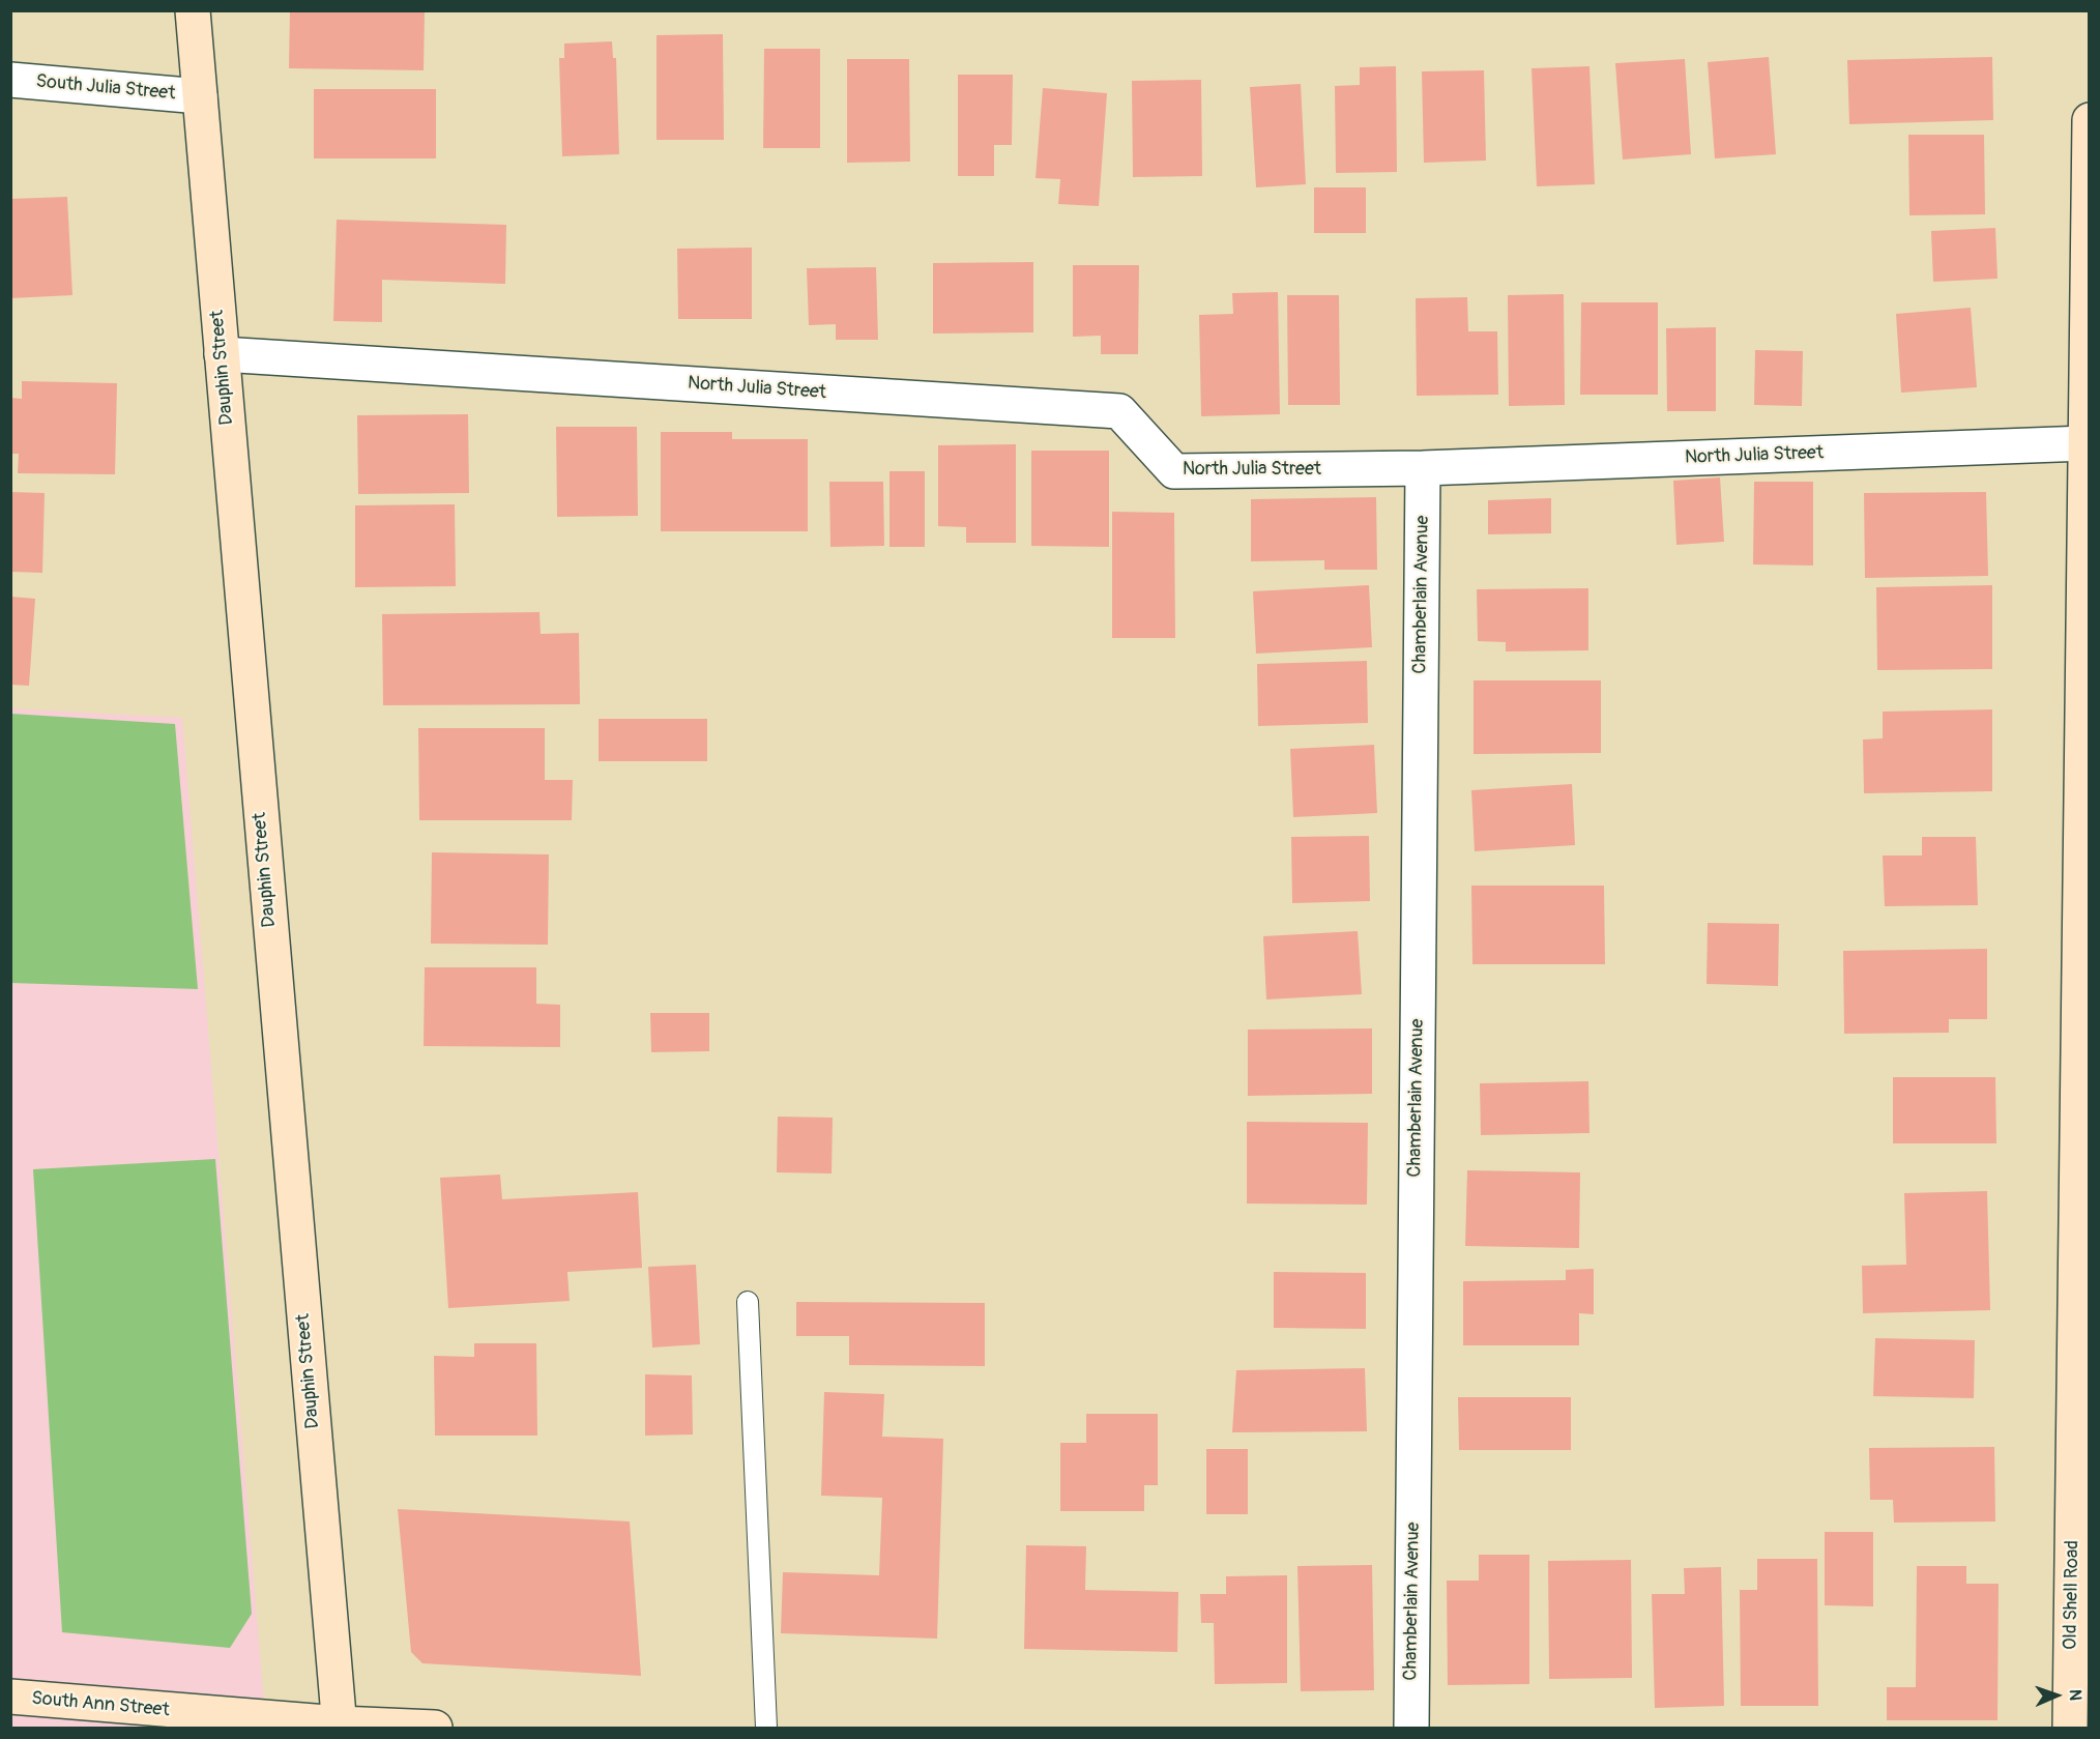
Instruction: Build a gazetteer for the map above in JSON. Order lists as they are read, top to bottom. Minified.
{"streets":{"street":["South Julia Street","Dauphin Street","North Julia Street","Chamberlain Avenue","Old Shell Road","South Ann Street"]},"crossings":[["South Julia Street","Dauphin Street"],["Dauphin Street","North Julia Street"],["Dauphin Street","South Ann Street"],["North Julia Street","Chamberlain Avenue"],["North Julia Street","Old Shell Road"]],"north":"right"}
